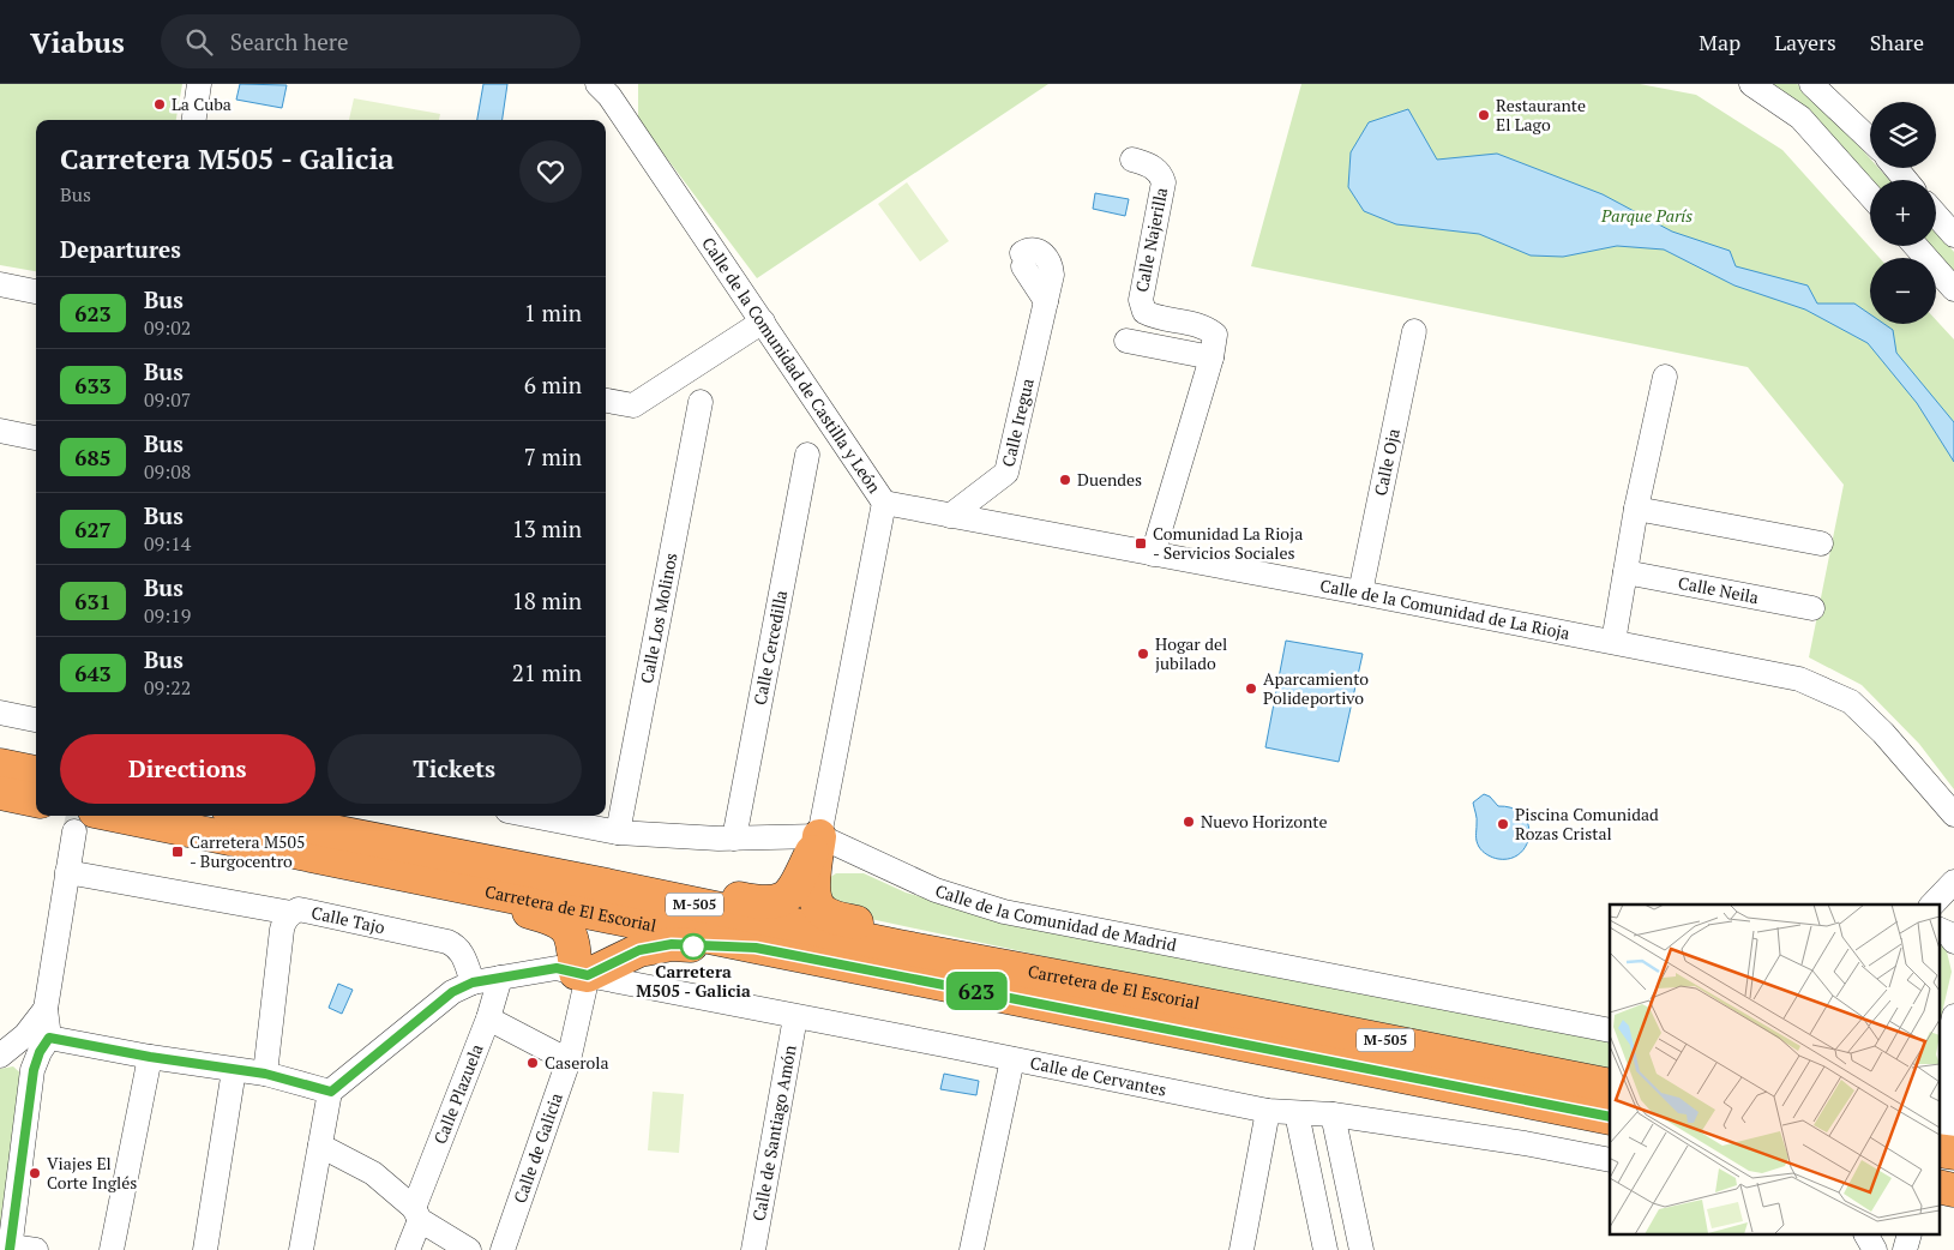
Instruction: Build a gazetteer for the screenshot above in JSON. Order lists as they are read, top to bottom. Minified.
{"streets":{"highway":["M-505","Carretera de El Escorial"],"street":["Calle Najerilla","Calle de la Comunidad de Castilla y León","Calle Iregua","Calle Oja","Calle Neila","Calle de la Comunidad de La Rioja","Calle Los Molinos","Calle Cercedilla","Calle de la Comunidad de Madrid","Calle Tajo","Calle de Cervantes","Calle Plazuela","Calle de Santiago Amón","Calle de Galicia"]},"crossings":[["Calle Najerilla","Calle de la Comunidad de La Rioja"],["Calle de la Comunidad de Castilla y León","Calle de la Comunidad de La Rioja"],["Calle de la Comunidad de Castilla y León","M-505"],["Calle de la Comunidad de Castilla y León","Calle de la Comunidad de Madrid"],["Calle Iregua","Calle de la Comunidad de La Rioja"],["Calle Oja","Calle de la Comunidad de La Rioja"],["Calle Los Molinos","Calle de la Comunidad de Madrid"],["Calle Cercedilla","Calle de la Comunidad de Madrid"],["M-505","Carretera de El Escorial"],["M-505","Calle de la Comunidad de Madrid"],["M-505","Calle de Cervantes"],["M-505","Calle de Galicia"],["Calle Tajo","Calle de Cervantes"],["Calle de Cervantes","Calle Plazuela"],["Calle de Cervantes","Calle de Santiago Amón"],["Calle de Cervantes","Calle de Galicia"]],"parks":["Parque París"],"places":{"other":["La Cuba","Restaurante El Lago","Duendes","Hogar del jubilado","Aparcamiento Polideportivo","Nuevo Horizonte","Piscina Comunidad Rozas Cristal","Carretera M505 - Galicia","Caserola","Viajes El Corte Inglés"],"transit":["Comunidad La Rioja - Servicios Sociales","Carretera M505 - Burgocentro"]},"lines":["bus line 623"],"page":{"header":"Viabus","search":"Search here","nav":["Map","Layers","Share"],"on_map":"623","map_buttons":["+","−"],"heading":[["Carretera M505 - Galicia","Bus"],"Departures"],"list":[{"mark":"623","name":"Bus","note":"09:02","value":"1 min"},{"mark":"633","name":"Bus","note":"09:07","value":"6 min"},{"mark":"685","name":"Bus","note":"09:08","value":"7 min"},{"mark":"627","name":"Bus","note":"09:14","value":"13 min"},{"mark":"631","name":"Bus","note":"09:19","value":"18 min"},{"mark":"643","name":"Bus","note":"09:22","value":"21 min"}],"buttons":["Directions","Tickets"]}}
